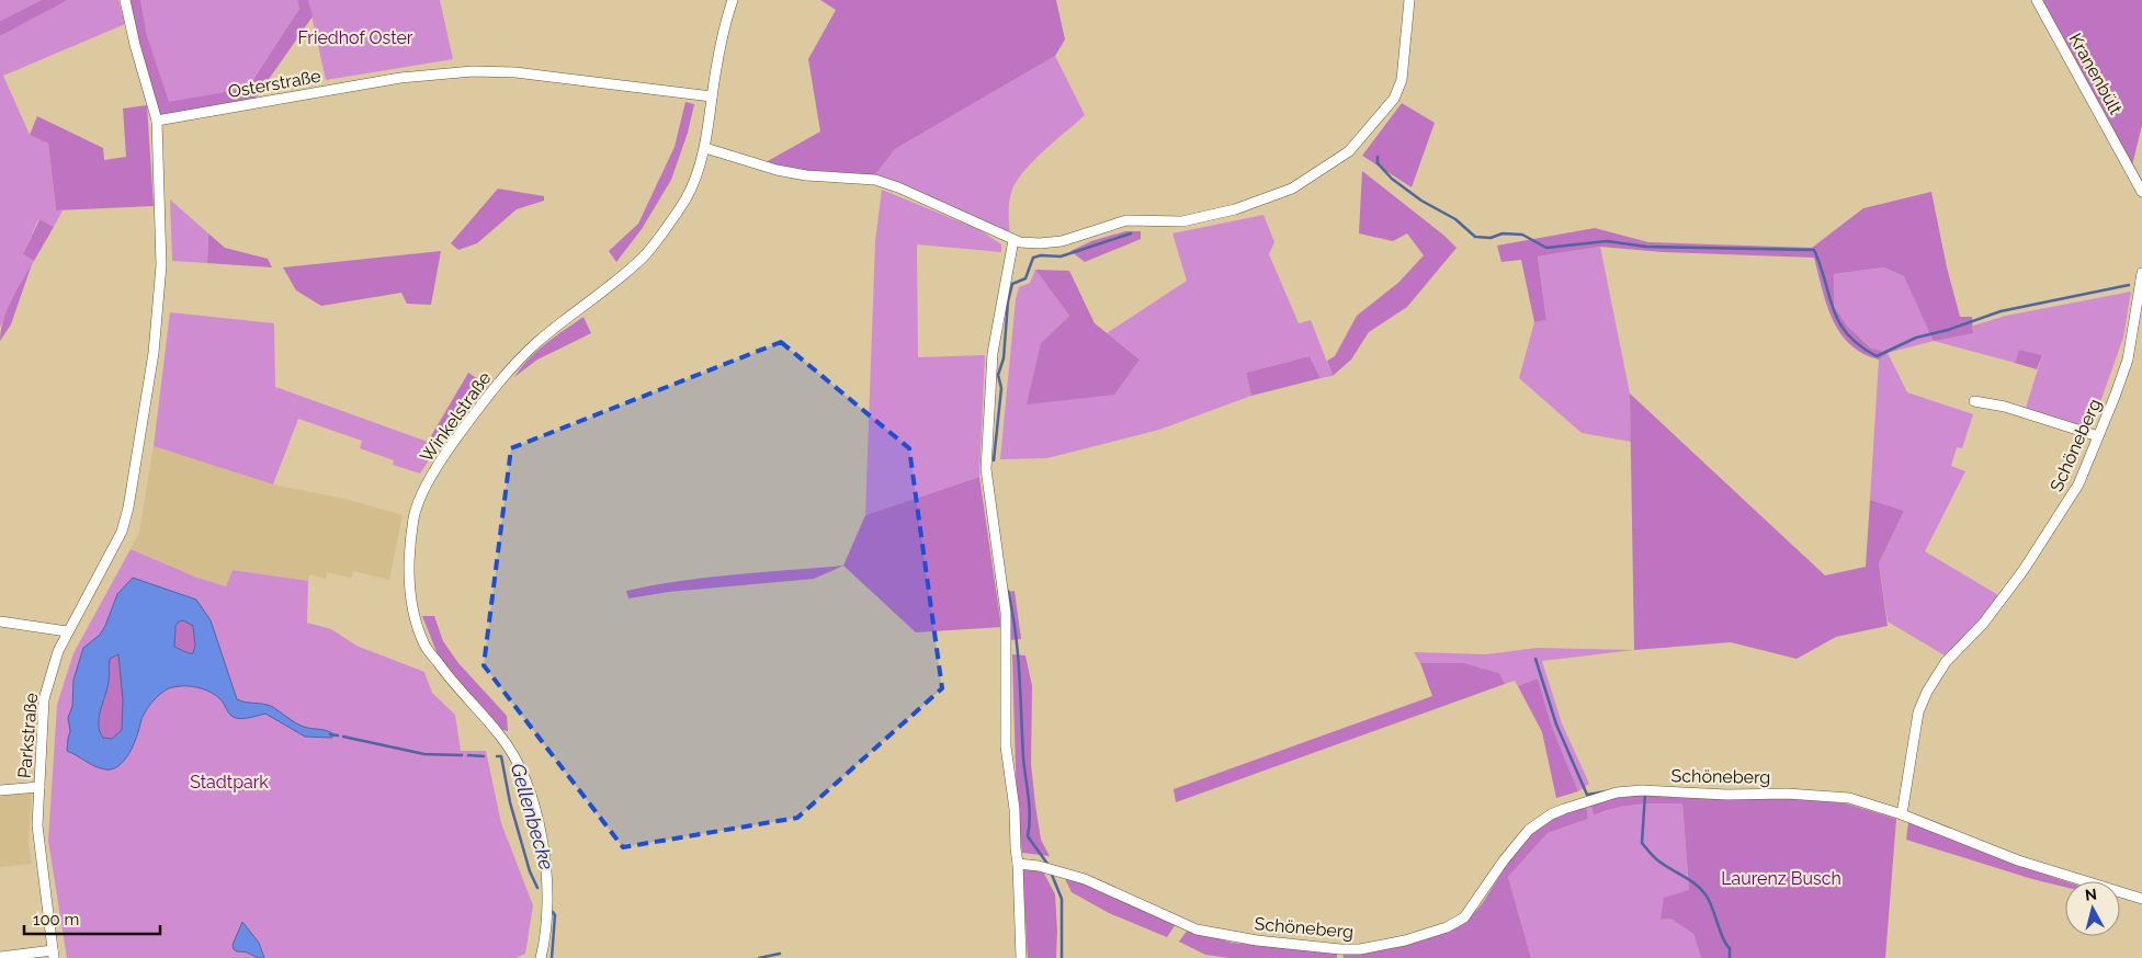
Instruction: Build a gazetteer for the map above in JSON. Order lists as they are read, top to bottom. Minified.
{"streets":{"street":["Kranenbült","Osterstraße","Winkelstraße","Schöneberg","Parkstraße"]},"crossings":[["Osterstraße","Winkelstraße"],["Osterstraße","Parkstraße"]],"water":["Gellenbecke"],"parks":["Friedhof Oster","Stadtpark","Laurenz Busch"],"scale_bar":"100 m","north":"top"}
